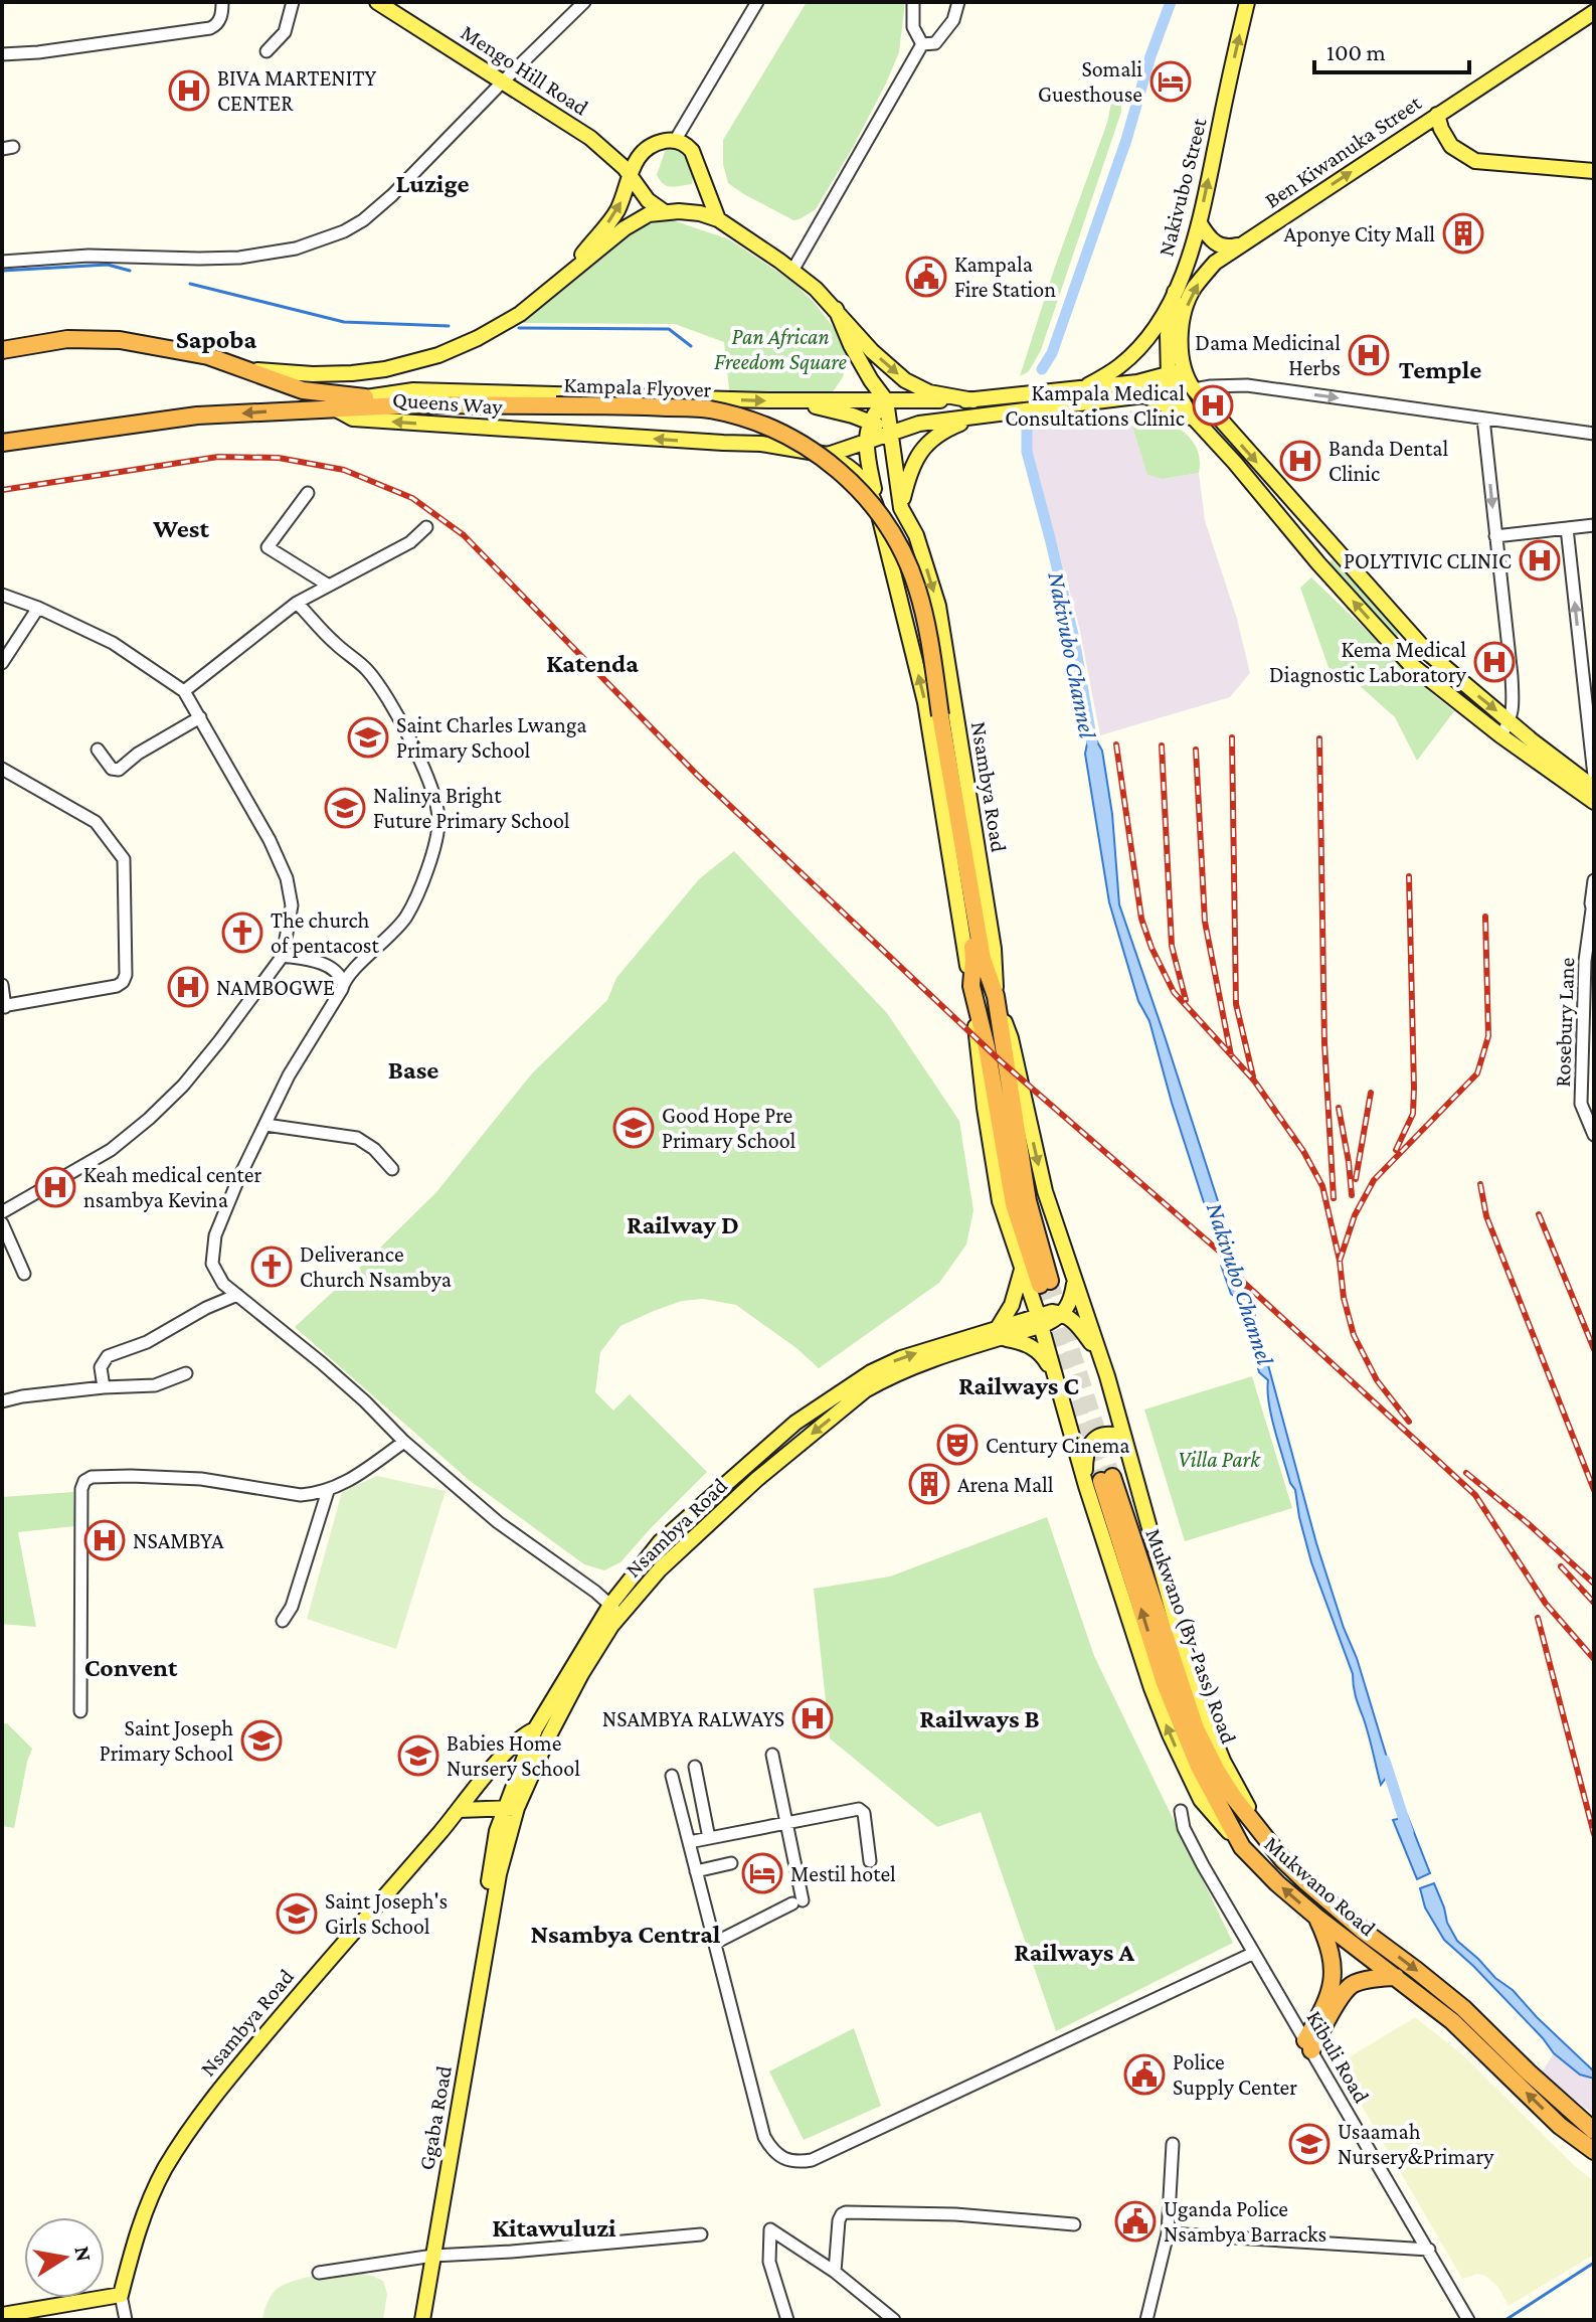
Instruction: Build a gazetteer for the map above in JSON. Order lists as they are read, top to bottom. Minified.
{"streets":{"highway":["Kampala Flyover","Queens Way","Mukwano (By-Pass) Road","Mukwano Road"],"main road":["Mengo Hill Road","Ben Kiwanuka Street","Nakivubo Street","Nsambya Road","Ggaba Road"],"street":["Rosebury Lane","Kibuli Road"]},"crossings":[["Queens Way","Nsambya Road"],["Nsambya Road","Mukwano (By-Pass) Road"],["Nsambya Road","Ggaba Road"],["Mukwano (By-Pass) Road","Mukwano Road"]],"one_way":["Nakivubo Street","Mukwano (By-Pass) Road","Mukwano Road"],"districts":["Luzige","Sapoba","Temple","West","Katenda","Base","Railway D","Railways C","Convent","Railways B","Nsambya Central","Railways A","Kitawuluzi"],"water":["Nakivubo Channel"],"parks":["Pan African Freedom Square","Villa Park"],"places":{"hotel":["Somali Guesthouse","Mestil hotel"],"hospital":["BIVA MARTENITY CENTER","Dama Medicinal Herbs","Kampala Medical Consultations Clinic","Banda Dental Clinic","POLYTIVIC CLINIC","Kema Medical Diagnostic Laboratory","NAMBOGWE","Keah medical center nsambya Kevina","NSAMBYA","NSAMBYA RALWAYS"],"building":["Aponye City Mall","Arena Mall"],"public building":["Kampala Fire Station","Police Supply Center","Uganda Police Nsambya Barracks"],"school or university":["Saint Charles Lwanga Primary School","Nalinya Bright Future Primary School","Good Hope Pre Primary School","Saint Joseph Primary School","Babies Home Nursery School","Saint Joseph's Girls School","Usaamah Nursery&Primary"],"church":["The church of pentacost","Deliverance Church Nsambya"],"theatre":["Century Cinema"]},"scale_bar":"100 m","north":"right"}
